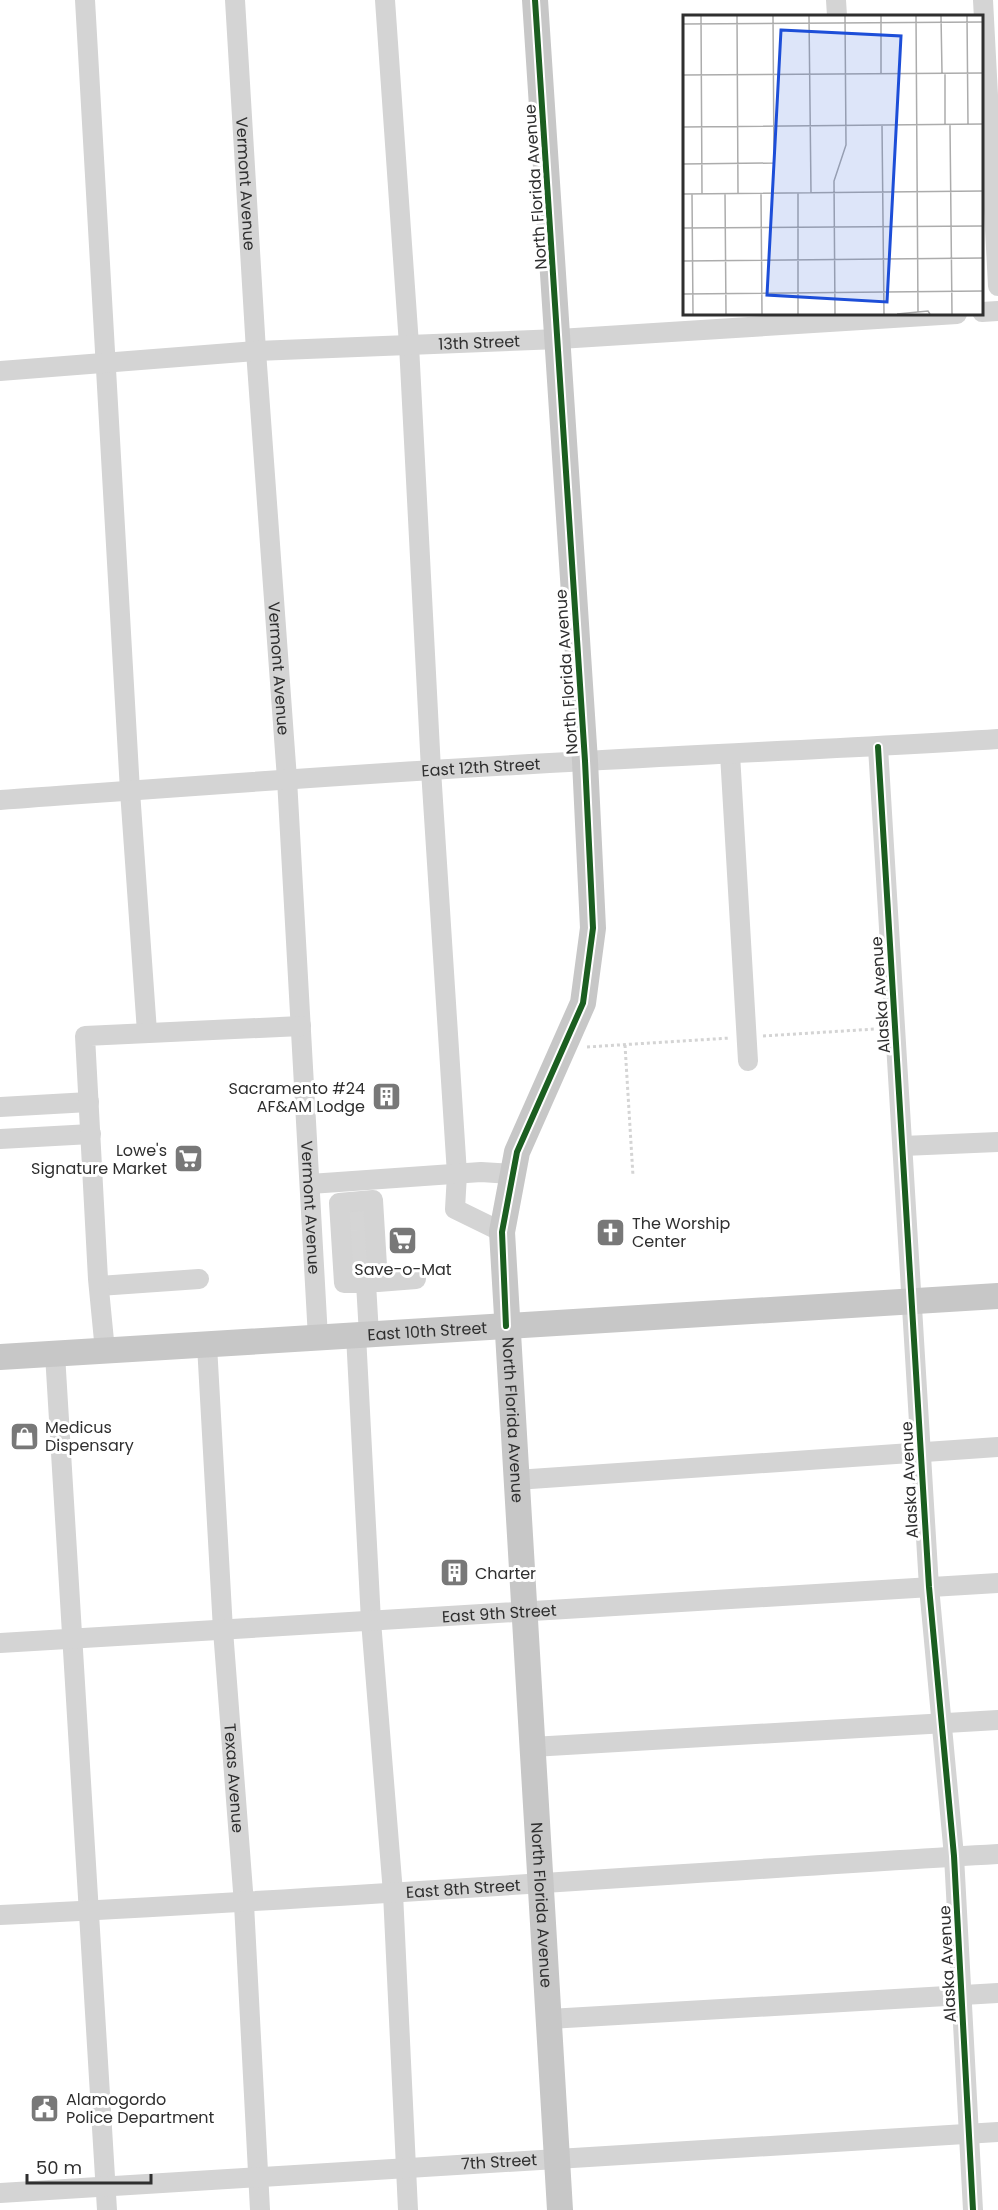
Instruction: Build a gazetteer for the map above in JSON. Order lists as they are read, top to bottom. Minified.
{"streets":{"main road":["North Florida Avenue","East 10th Street"],"street":["Vermont Avenue","13th Street","East 12th Street","Alaska Avenue","East 9th Street","Texas Avenue","East 8th Street","7th Street"]},"crossings":[["Vermont Avenue","13th Street"],["Vermont Avenue","East 12th Street"],["Vermont Avenue","East 10th Street"],["North Florida Avenue","13th Street"],["North Florida Avenue","East 12th Street"],["North Florida Avenue","East 10th Street"],["North Florida Avenue","East 9th Street"],["North Florida Avenue","East 8th Street"],["North Florida Avenue","7th Street"],["East 12th Street","Alaska Avenue"],["Alaska Avenue","East 10th Street"],["Alaska Avenue","East 9th Street"],["Alaska Avenue","East 8th Street"],["Alaska Avenue","7th Street"],["East 10th Street","Texas Avenue"],["East 9th Street","Texas Avenue"],["Texas Avenue","East 8th Street"],["Texas Avenue","7th Street"]],"places":{"building":["Sacramento #24 AF&AM Lodge","Charter"],"supermarket":["Lowe's Signature Market","Save-o-Mat"],"church":["The Worship Center"],"shop":["Medicus Dispensary"],"public building":["Alamogordo Police Department"]},"scale_bar":"50 m"}
